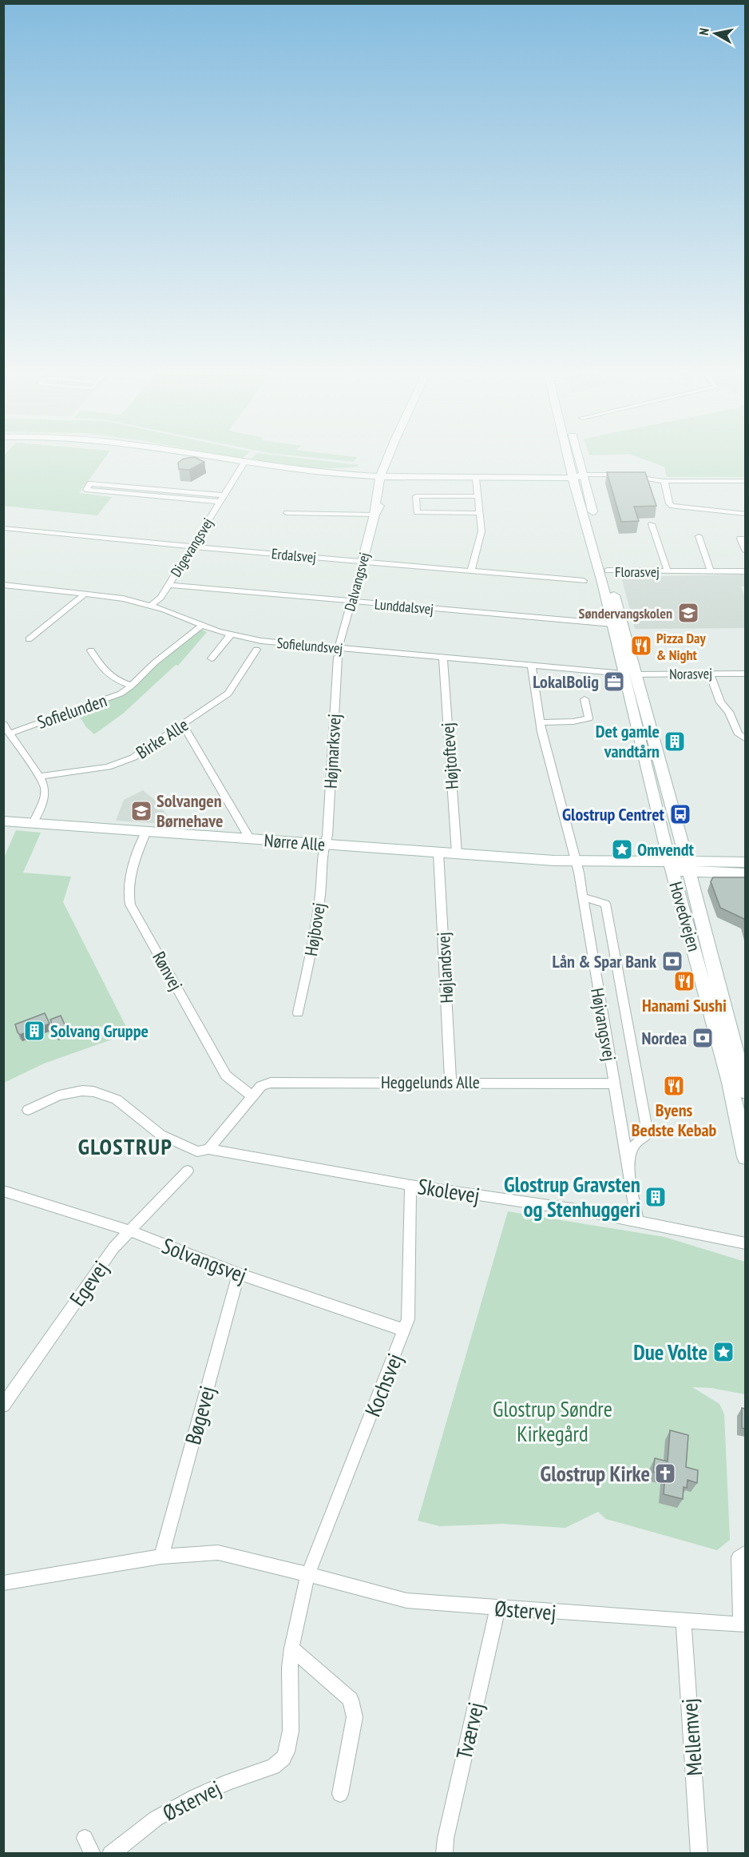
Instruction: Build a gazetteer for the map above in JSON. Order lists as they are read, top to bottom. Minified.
{"streets":{"main road":["Dalvangsvej","Nørre Alle","Hovedvejen"],"street":["Digevangsvej","Erdalsvej","Florasvej","Lunddalsvej","Sofielundsvej","Norasvej","Sofielunden","Birke Alle","Højmarksvej","Højtoftevej","Højbovej","Højlandsvej","Rønvej","Højvangsvej","Heggelunds Alle","Skolevej","Solvangsvej","Egevej","Kochsvej","Bøgevej","Østervej","Tværvej","Mellemvej"]},"crossings":[["Digevangsvej","Erdalsvej"],["Digevangsvej","Lunddalsvej"],["Digevangsvej","Sofielundsvej"],["Erdalsvej","Dalvangsvej"],["Florasvej","Hovedvejen"],["Dalvangsvej","Lunddalsvej"],["Dalvangsvej","Sofielundsvej"],["Dalvangsvej","Højmarksvej"],["Sofielundsvej","Norasvej"],["Sofielundsvej","Sofielunden"],["Sofielundsvej","Højmarksvej"],["Sofielundsvej","Højtoftevej"],["Sofielundsvej","Hovedvejen"],["Sofielundsvej","Højvangsvej"],["Norasvej","Hovedvejen"],["Højmarksvej","Nørre Alle"],["Højmarksvej","Højbovej"],["Højtoftevej","Nørre Alle"],["Nørre Alle","Hovedvejen"],["Nørre Alle","Højbovej"],["Nørre Alle","Højlandsvej"],["Nørre Alle","Rønvej"],["Nørre Alle","Højvangsvej"],["Højlandsvej","Heggelunds Alle"],["Rønvej","Heggelunds Alle"],["Højvangsvej","Heggelunds Alle"],["Højvangsvej","Skolevej"],["Skolevej","Kochsvej"],["Solvangsvej","Egevej"],["Solvangsvej","Kochsvej"],["Solvangsvej","Bøgevej"],["Kochsvej","Østervej"],["Bøgevej","Østervej"],["Østervej","Tværvej"],["Østervej","Mellemvej"]],"districts":["GLOSTRUP"],"parks":["Glostrup Søndre Kirkegård"],"places":{"school or university":["Søndervangskolen","Solvangen Børnehave"],"restaurant":["Pizza Day & Night","Hanami Sushi","Byens Bedste Kebab"],"office":["LokalBolig"],"building":["Det gamle vandtårn","Solvang Gruppe","Glostrup Gravsten og Stenhuggeri"],"bus stop":["Glostrup Centret"],"place":["Omvendt","Due Volte"],"bank":["Lån & Spar Bank","Nordea"],"church":["Glostrup Kirke"]},"north":"left"}
